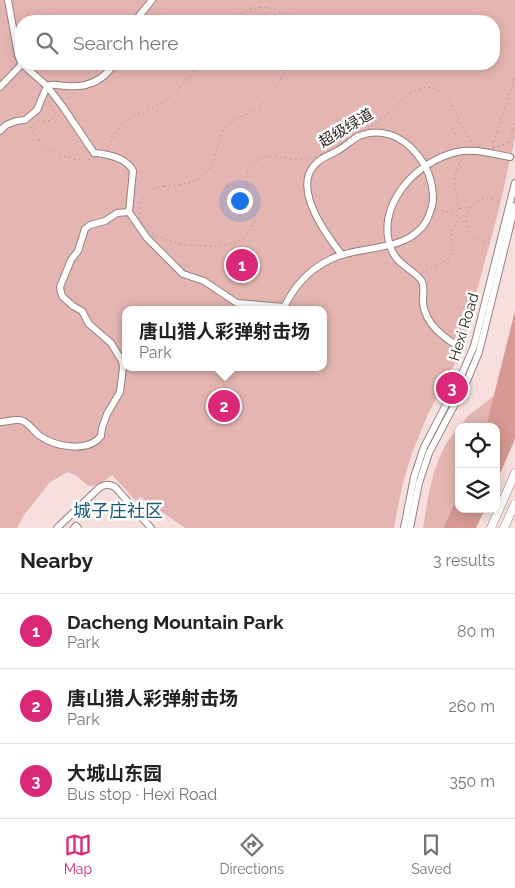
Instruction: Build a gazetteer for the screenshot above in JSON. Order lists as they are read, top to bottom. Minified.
{"streets":{"street":["Hexi Road"],"path":["超级绿道"]},"districts":["城子庄社区"],"page":{"search":"Search here","pins":["1","3","2"],"popup":["唐山猎人彩弹射击场","Park"],"heading":["Nearby","3 results"],"list":[{"mark":"1","name":"Dacheng Mountain Park","note":"Park","value":"80 m"},{"mark":"2","name":"唐山猎人彩弹射击场","note":"Park","value":"260 m"},{"mark":"3","name":"大城山东园","note":"Bus stop · Hexi Road","value":"350 m"}],"nav":["Map","Directions","Saved"]}}
